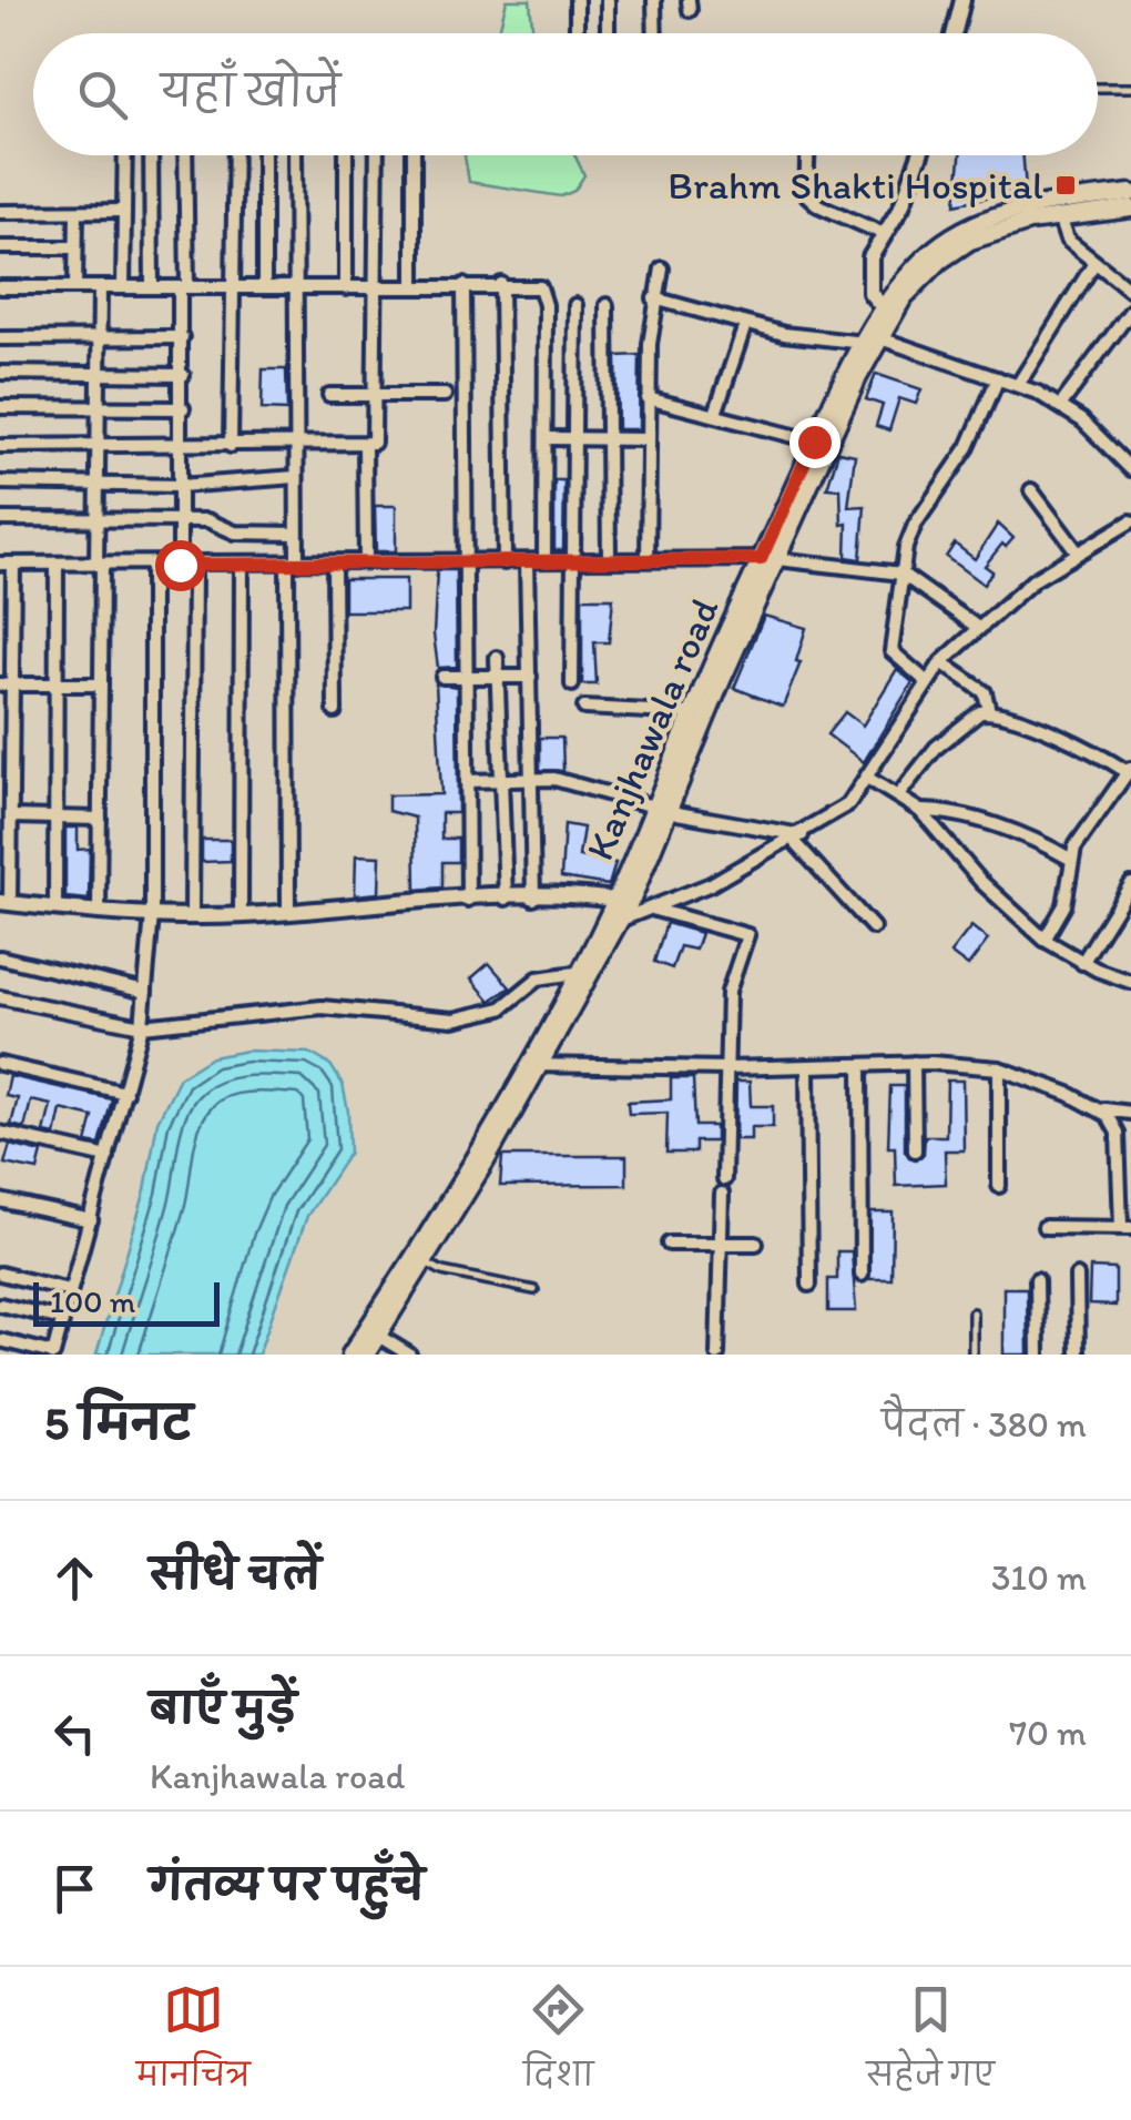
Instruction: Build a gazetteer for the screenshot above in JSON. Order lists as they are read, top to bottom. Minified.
{"streets":{"main road":["Kanjhawala road"]},"places":{"transit":["Brahm Shakti Hospital"]},"scale_bar":"100 m","page":{"search":"यहाँ खोजें","scale":"100 m","heading":["5 मिनट","पैदल · 380 m"],"list":[["सीधे चलें","310 m"],["बाएँ मुड़ें","Kanjhawala road","70 m"],"गंतव्य पर पहुँचे"],"nav":["मानचित्र","दिशा","सहेजे गए"]}}
